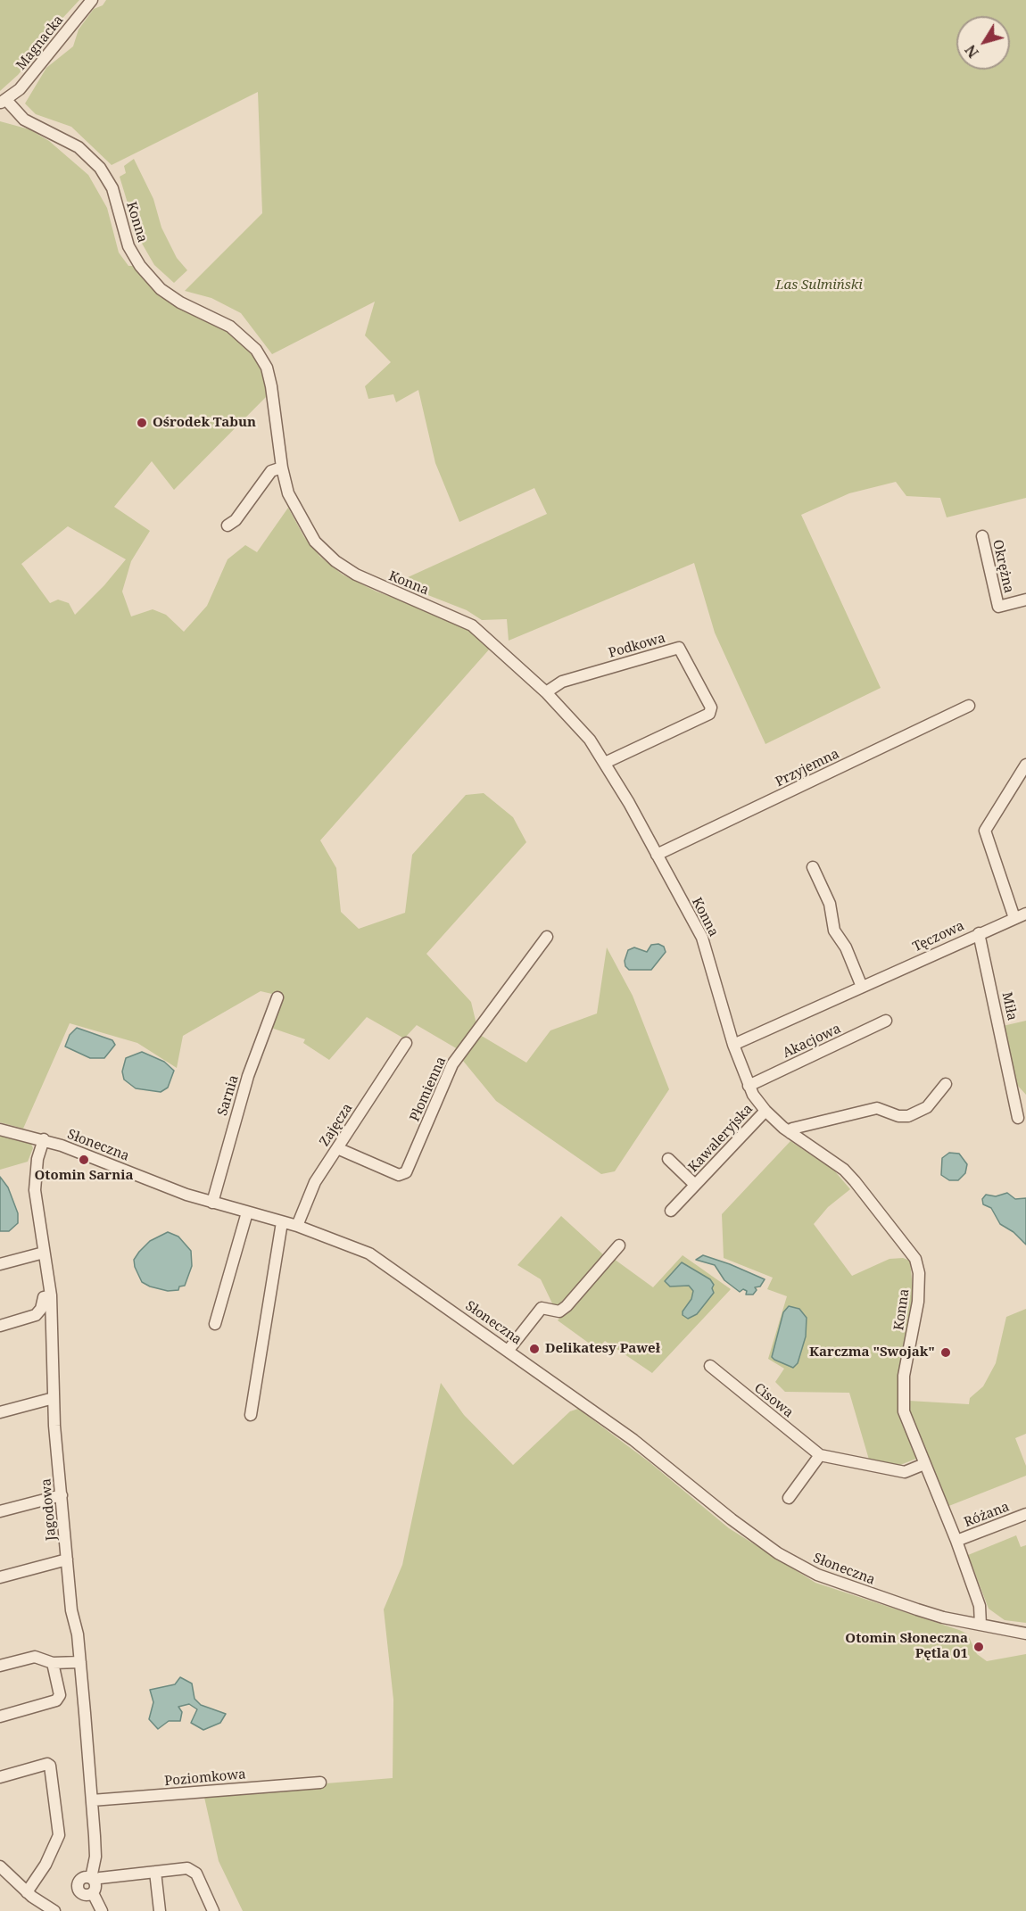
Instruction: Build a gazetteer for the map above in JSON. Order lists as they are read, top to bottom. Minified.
{"streets":{"street":["Magnacka","Konna","Okrężna","Podkowa","Przyjemna","Tęczowa","Miła","Akacjowa","Płomienna","Sarnia","Zajęcza","Kawaleryjska","Słoneczna","Cisowa","Jagodowa","Różana","Poziomkowa"]},"crossings":[["Magnacka","Konna"],["Konna","Podkowa"],["Konna","Przyjemna"],["Konna","Tęczowa"],["Konna","Akacjowa"],["Konna","Kawaleryjska"],["Konna","Słoneczna"],["Konna","Cisowa"],["Konna","Różana"],["Tęczowa","Miła"],["Płomienna","Zajęcza"],["Sarnia","Słoneczna"],["Zajęcza","Słoneczna"],["Słoneczna","Jagodowa"],["Jagodowa","Poziomkowa"]],"parks":["Las Sulmiński"],"places":["Ośrodek Tabun","Otomin Sarnia","Delikatesy Paweł","Karczma \"Swojak\"","Otomin Słoneczna Pętla 01"],"north":"bottom left"}
